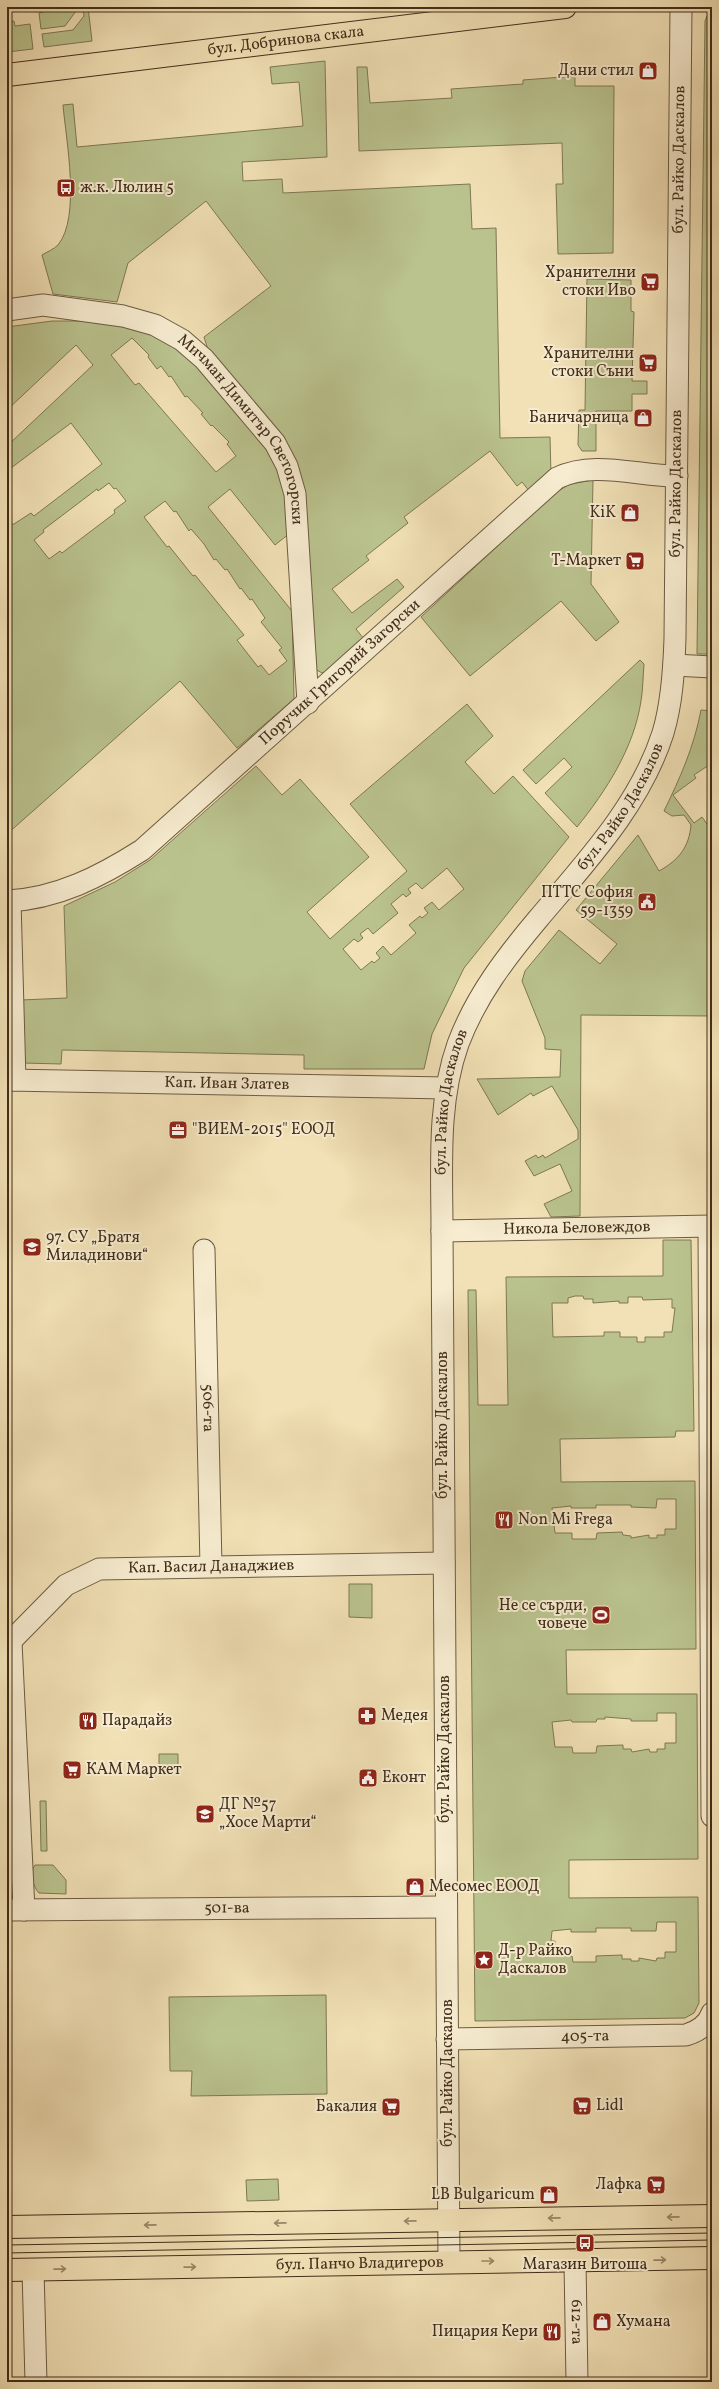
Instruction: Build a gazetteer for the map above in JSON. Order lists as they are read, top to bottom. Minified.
{"streets":{"main road":["бул. Добринова скала","бул. Панчо Владигеров"],"street":["бул. Райко Даскалов","Мичман Димитър Светогорски","Поручик Григорий Загорски","Кап. Иван Златев","Никола Беловеждов","506-та","Кап. Васил Данаджиев","501-ва","405-та","612-та"]},"crossings":[["бул. Райко Даскалов","Поручик Григорий Загорски"],["бул. Райко Даскалов","Кап. Иван Златев"],["бул. Райко Даскалов","Никола Беловеждов"],["бул. Райко Даскалов","Кап. Васил Данаджиев"],["бул. Райко Даскалов","501-ва"],["бул. Райко Даскалов","405-та"],["бул. Райко Даскалов","бул. Панчо Владигеров"],["Мичман Димитър Светогорски","Поручик Григорий Загорски"],["506-та","Кап. Васил Данаджиев"],["бул. Панчо Владигеров","612-та"]],"places":{"shop":["Дани стил","Баничарница","KiK","Месомес ЕООД","LB Bulgaricum","Хумана"],"bus stop":["ж.к. Люлин 5","Магазин Витоша"],"supermarket":["Хранителни стоки Иво","Хранителни стоки Съни","Т-Маркет","КАМ Маркет","Lidl","Бакалия","Лафка"],"public building":["ПТТС София 59-1359","Еконт"],"office":["\"ВИЕМ-2015\" ЕООД"],"school or university":["97. СУ „Братя Миладинови“","ДГ №57 „Хосе Марти“"],"restaurant":["Non Mi Frega","Парадайз","Пицария Кери"],"sports":["Не се сърди, човече"],"pharmacy":["Медея"],"place":["Д-р Райко Даскалов"]}}
